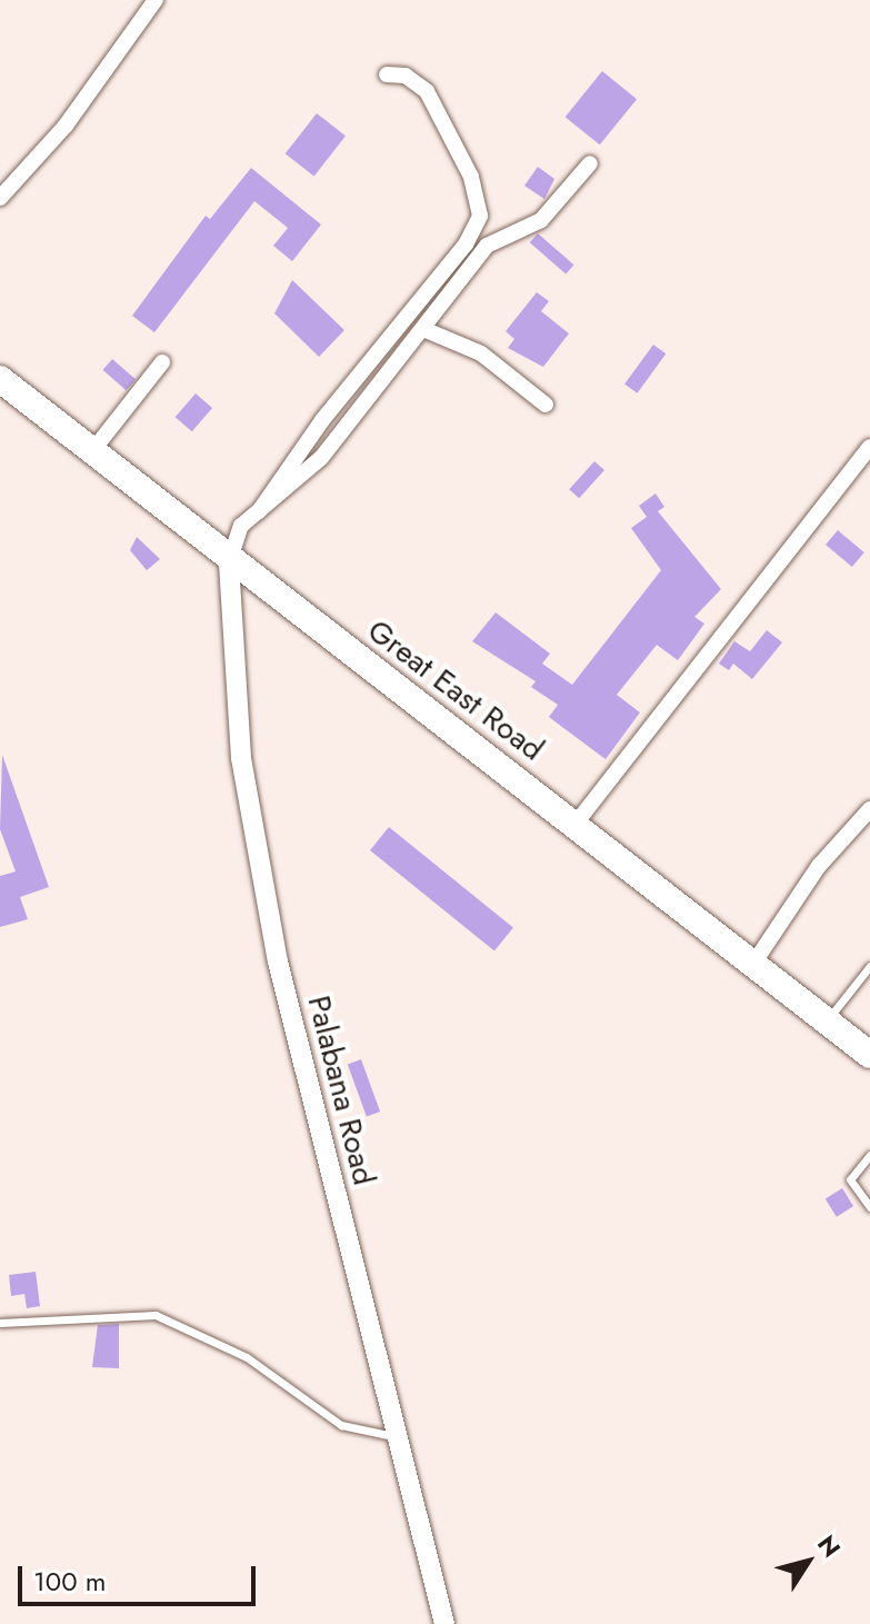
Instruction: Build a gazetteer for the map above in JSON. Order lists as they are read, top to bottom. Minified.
{"streets":{"highway":["Great East Road"],"street":["Palabana Road"]},"crossings":[["Great East Road","Palabana Road"]],"scale_bar":"100 m","north":"top right"}
